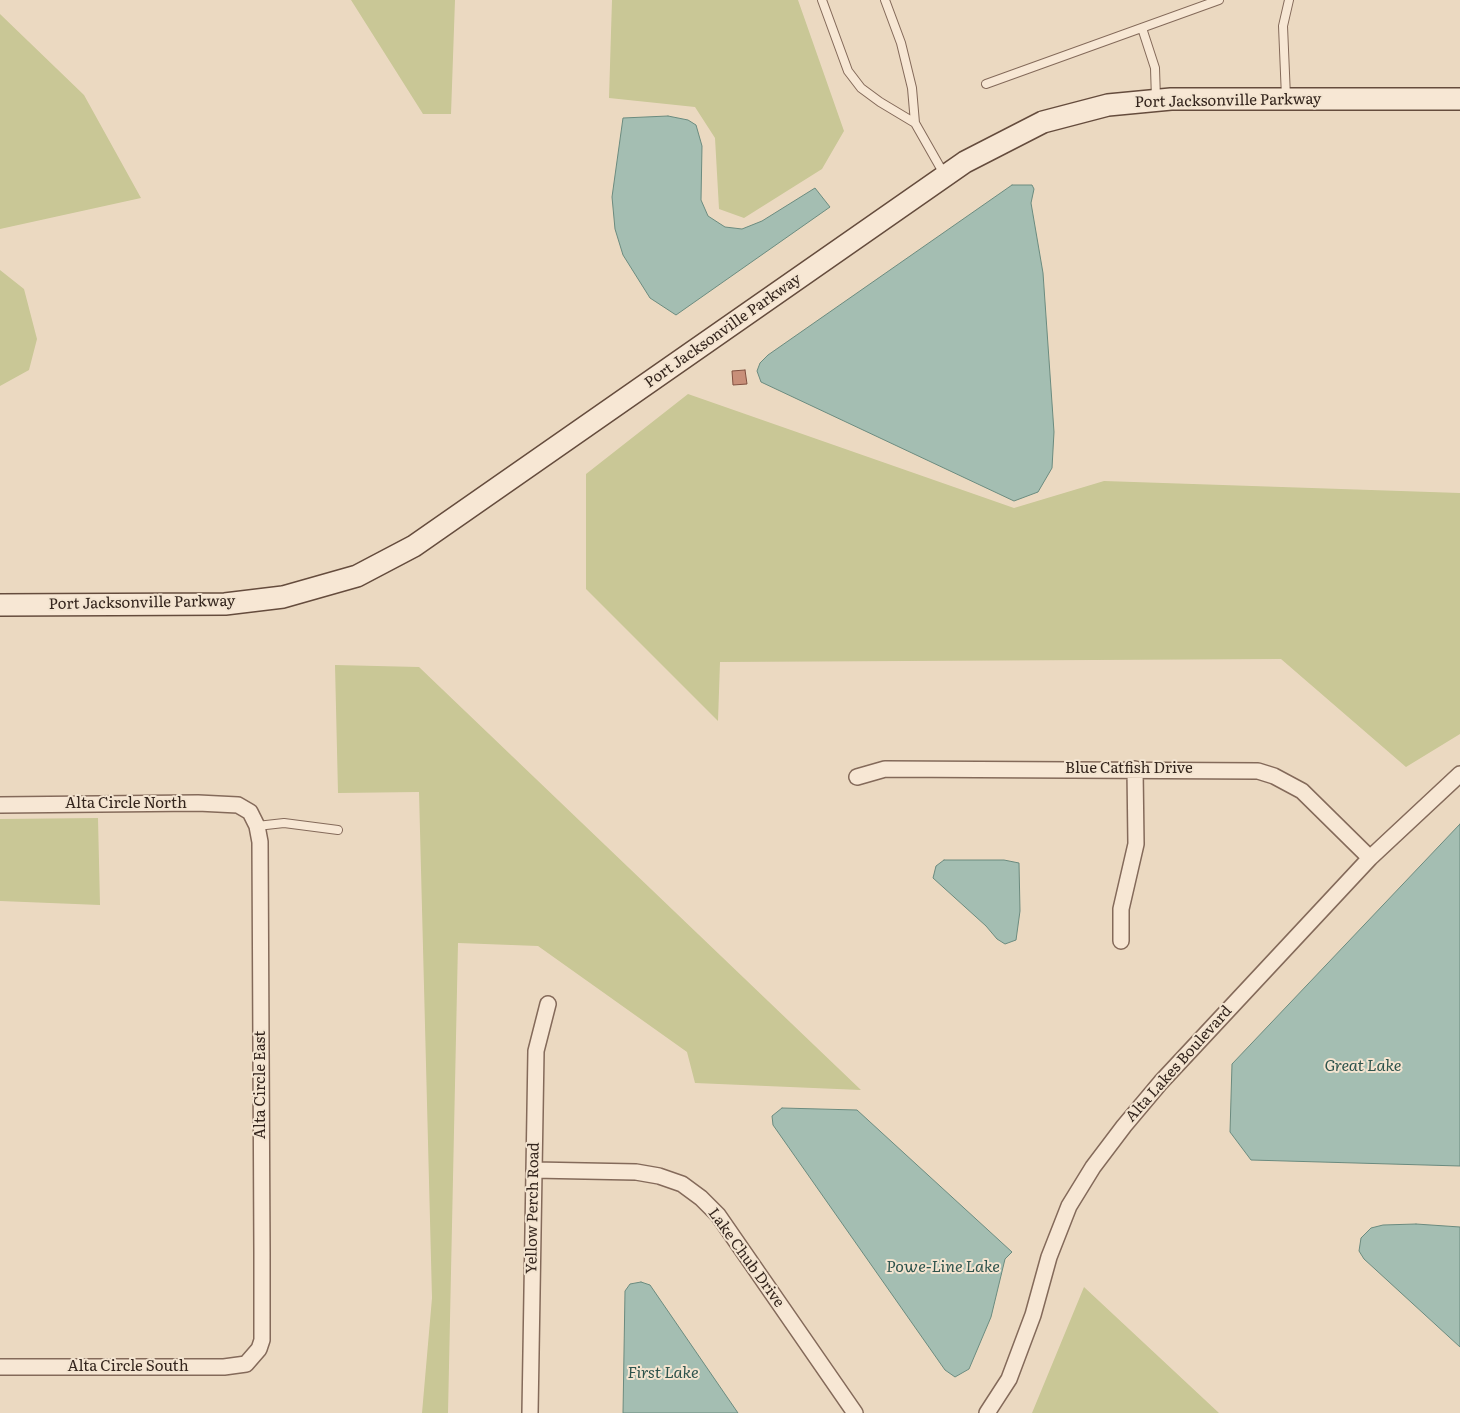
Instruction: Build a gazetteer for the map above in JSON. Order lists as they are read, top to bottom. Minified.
{"streets":{"street":["Port Jacksonville Parkway","Blue Catfish Drive","Alta Circle North","Alta Lakes Boulevard","Alta Circle East","Yellow Perch Road","Lake Chub Drive","Alta Circle South"]},"crossings":[["Blue Catfish Drive","Alta Lakes Boulevard"],["Alta Circle North","Alta Circle East"],["Alta Circle East","Alta Circle South"],["Yellow Perch Road","Lake Chub Drive"]],"water":["Great Lake","Powe-Line Lake","First Lake"]}
